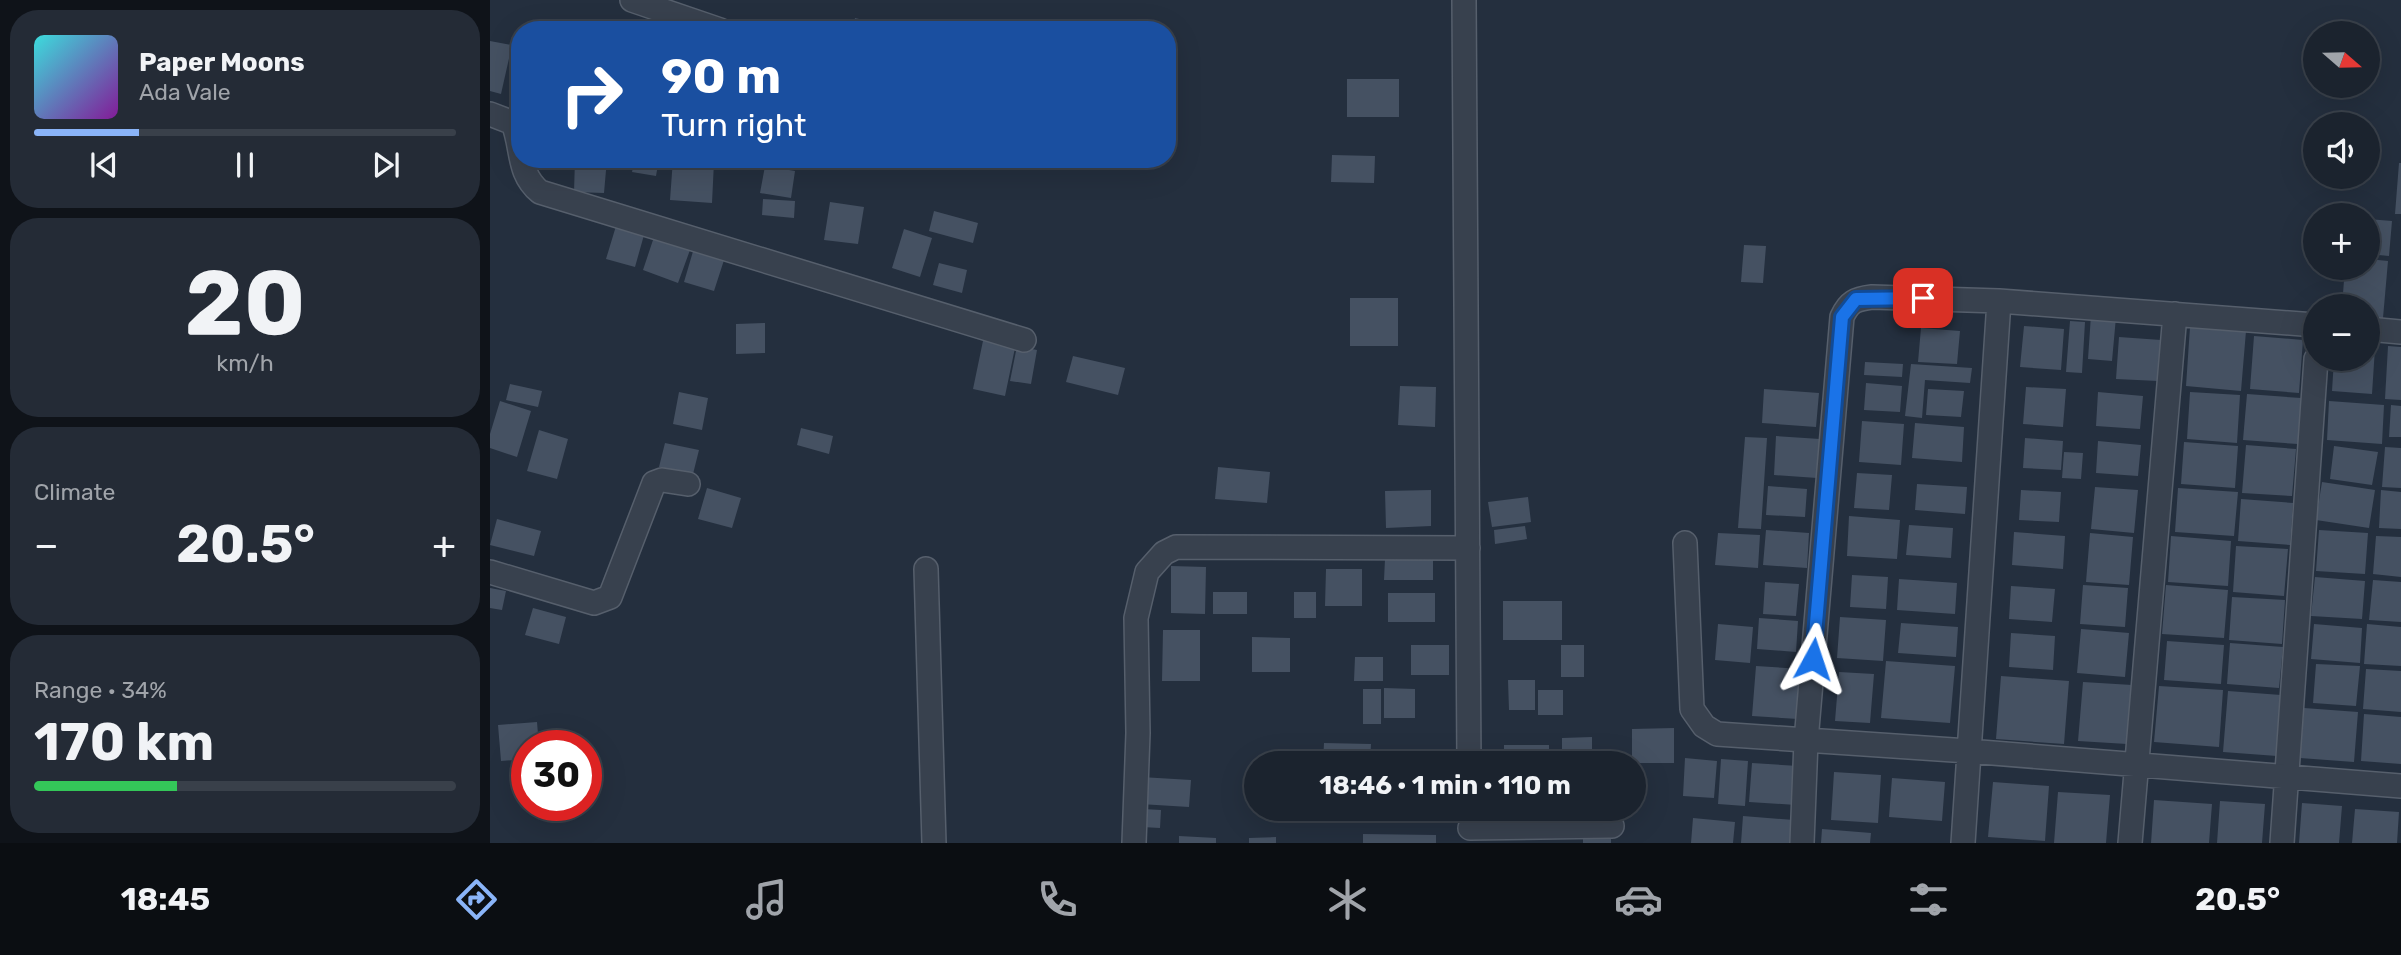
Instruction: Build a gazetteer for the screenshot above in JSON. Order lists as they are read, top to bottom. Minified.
{"north":"right","page":{"map_buttons":["+","−"],"turn":["90 m","Turn right"],"song":["Paper Moons","Ada Vale"],"tile":[["20","km/h"],"Climate",["Range · 34%","170 km"]],"heat":["−","20.5°","+"],"limit":"30","trip":"18:46 · 1 min · 110 m","tabs":["18:45","20.5°"]}}
